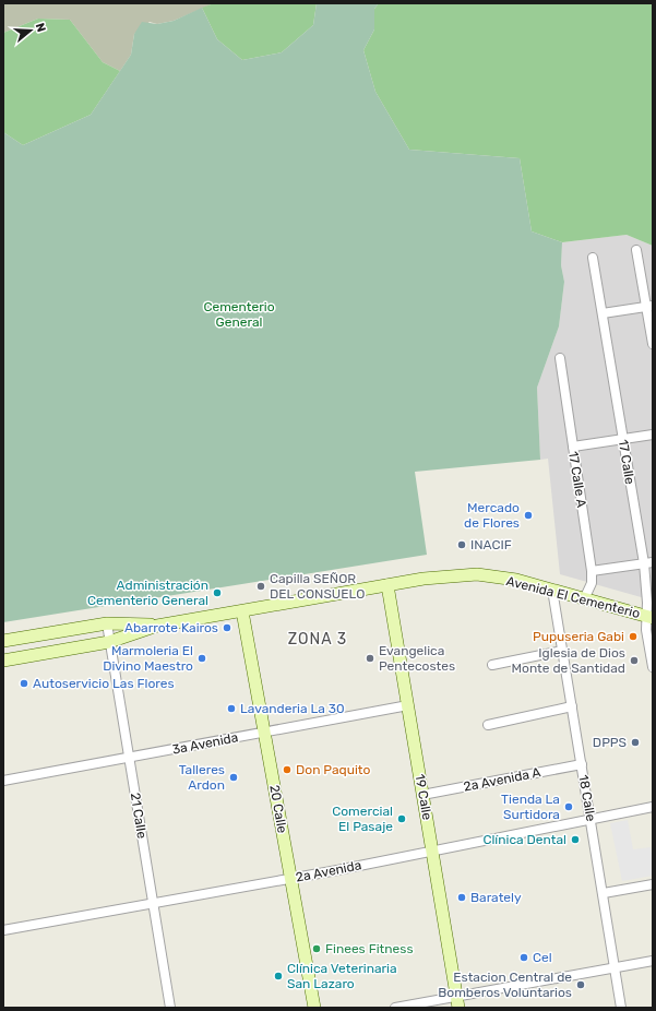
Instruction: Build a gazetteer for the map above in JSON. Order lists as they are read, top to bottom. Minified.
{"streets":{"main road":["Avenida El Cementerio","19 Calle","20 Calle"],"street":["17 Calle","17 Calle A","3a Avenida","2a Avenida A","18 Calle","21 Calle","2a Avenida"]},"crossings":[["17 Calle","Avenida El Cementerio"],["17 Calle A","Avenida El Cementerio"],["Avenida El Cementerio","19 Calle"],["Avenida El Cementerio","18 Calle"],["Avenida El Cementerio","20 Calle"],["Avenida El Cementerio","21 Calle"],["3a Avenida","19 Calle"],["3a Avenida","20 Calle"],["3a Avenida","21 Calle"],["2a Avenida A","19 Calle"],["2a Avenida A","18 Calle"],["19 Calle","2a Avenida"],["18 Calle","2a Avenida"],["20 Calle","2a Avenida"],["21 Calle","2a Avenida"]],"districts":["ZONA 3"],"parks":["Cementerio General"],"places":["Mercado de Flores","INACIF","Capilla SEÑOR DEL CONSUELO","Administración Cementerio General","Abarrote Kairos","Pupuseria Gabi","Marmoleria El Divino Maestro","Evangelica Pentecostes","Iglesia de Dios Monte de Santidad","Autoservicio Las Flores","Lavanderia La 30","DPPS","Don Paquito","Talleres Ardon","Tienda La Surtidora","Comercial El Pasaje","Clínica Dental","Barately","Finees Fitness","Cel","Clínica Veterinaria San Lazaro","Estacion Central de Bomberos Voluntarios"],"north":"right"}
